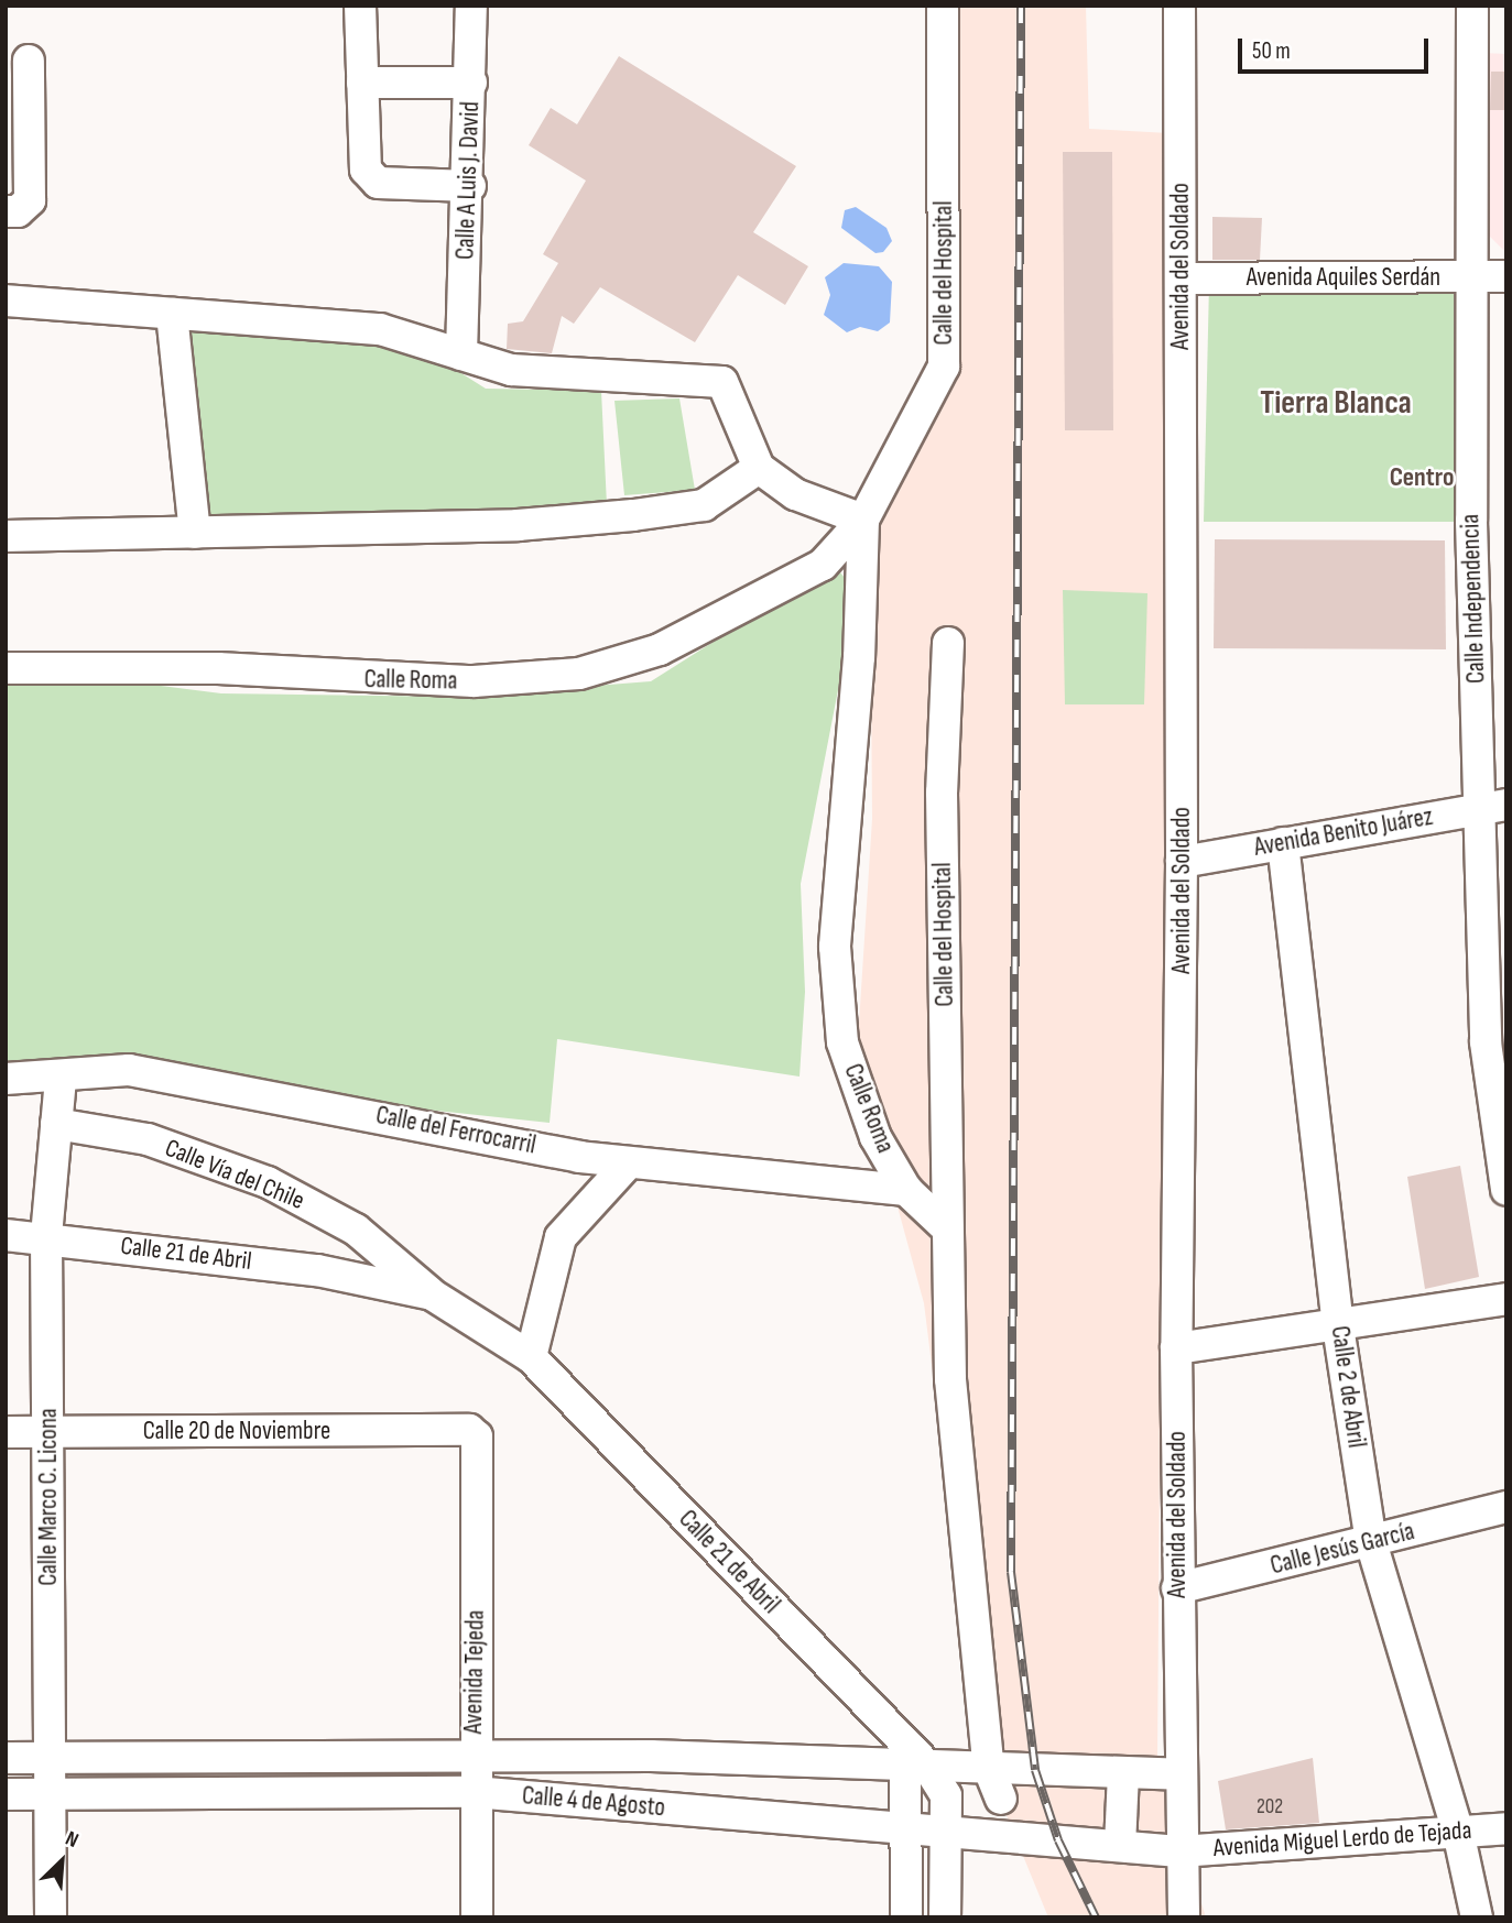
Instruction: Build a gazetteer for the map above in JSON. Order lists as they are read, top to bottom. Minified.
{"streets":{"street":["Calle A Luis J. David","Avenida del Soldado","Calle del Hospital","Avenida Aquiles Serdán","Calle Independencia","Calle Roma","Avenida Benito Juárez","Calle del Ferrocarril","Calle Vía del Chile","Calle 21 de Abril","Calle 2 de Abril","Calle 20 de Noviembre","Calle Marco C. Licona","Calle Jesús García","Avenida Tejeda","Calle 4 de Agosto","Avenida Miguel Lerdo de Tejada"]},"crossings":[["Avenida del Soldado","Avenida Aquiles Serdán"],["Avenida del Soldado","Avenida Benito Juárez"],["Avenida del Soldado","Calle Jesús García"],["Avenida del Soldado","Calle 4 de Agosto"],["Avenida del Soldado","Avenida Miguel Lerdo de Tejada"],["Calle del Hospital","Calle Roma"],["Avenida Aquiles Serdán","Calle Independencia"],["Calle Independencia","Avenida Benito Juárez"],["Calle Roma","Calle del Ferrocarril"],["Avenida Benito Juárez","Calle 2 de Abril"],["Calle del Ferrocarril","Calle Marco C. Licona"],["Calle Vía del Chile","Calle 21 de Abril"],["Calle Vía del Chile","Calle Marco C. Licona"],["Calle 21 de Abril","Calle Marco C. Licona"],["Calle 21 de Abril","Calle 4 de Agosto"],["Calle 2 de Abril","Calle Jesús García"],["Calle 2 de Abril","Avenida Miguel Lerdo de Tejada"],["Calle 20 de Noviembre","Calle Marco C. Licona"],["Calle 20 de Noviembre","Avenida Tejeda"],["Calle Marco C. Licona","Calle 4 de Agosto"],["Avenida Tejeda","Calle 4 de Agosto"],["Calle 4 de Agosto","Avenida Miguel Lerdo de Tejada"]],"districts":["Tierra Blanca","Centro"],"house_numbers":["202"],"scale_bar":"50 m","north":"top right"}
